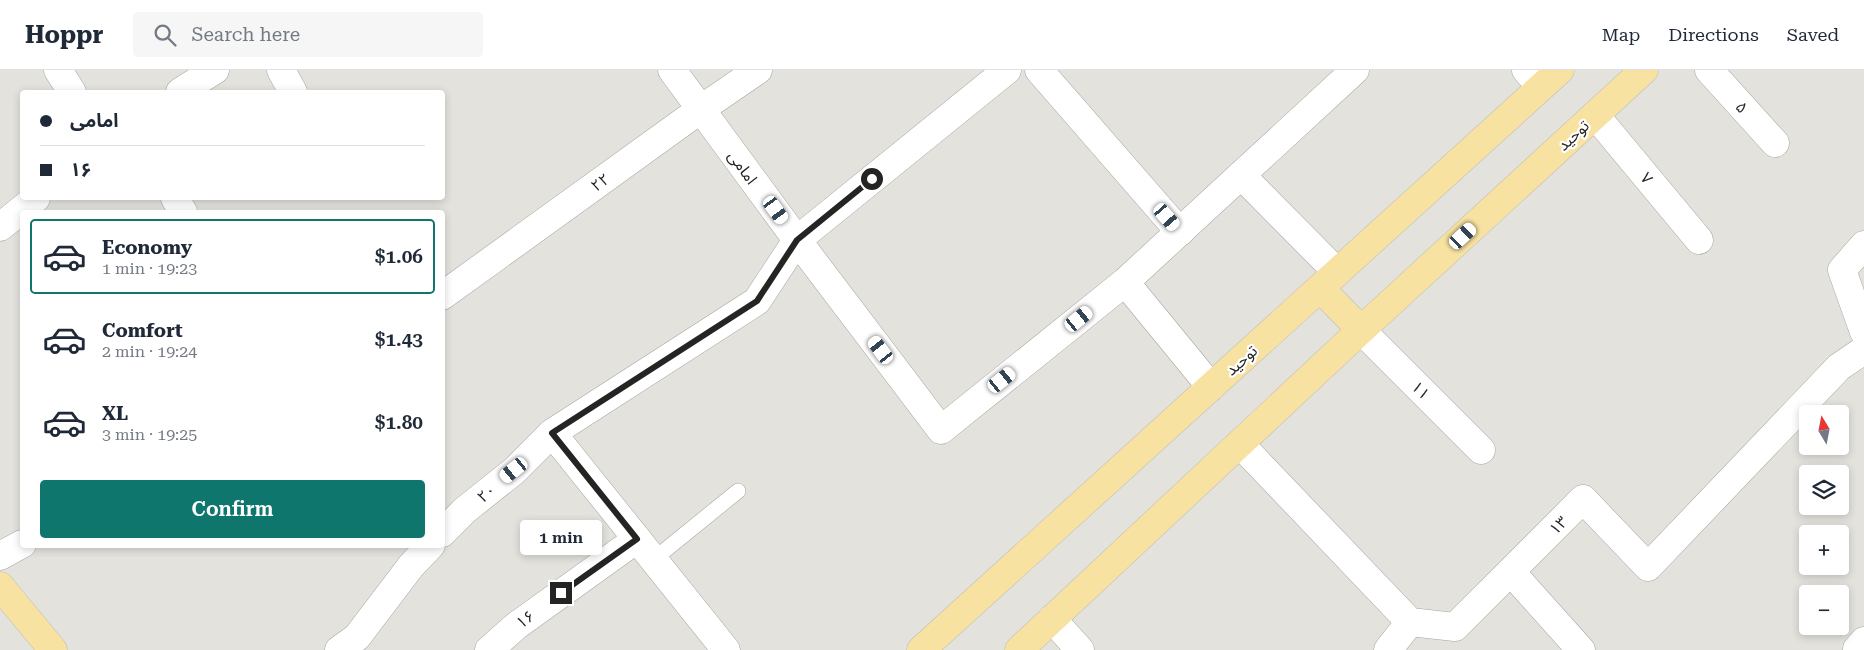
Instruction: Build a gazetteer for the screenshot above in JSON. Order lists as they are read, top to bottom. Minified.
{"streets":{"main road":["توحید"],"street":["۵","امامی","۷","۲۲","۱۱","۲۰","۱۳","۱۶"]},"crossings":[["توحید","۷"],["توحید","۱۱"],["امامی","۲۲"],["امامی","۲۰"]],"north":"top","page":{"header":"Hoppr","search":"Search here","nav":["Map","Directions","Saved"],"banner":["امامی","۱۶"],"list":[{"name":"Economy","note":"1 min · 19:23","value":"$1.06"},{"name":"Comfort","note":"2 min · 19:24","value":"$1.43"},{"name":"XL","note":"3 min · 19:25","value":"$1.80"}],"map_buttons":["+","−"],"buttons":"Confirm","bubble":"1 min"}}
